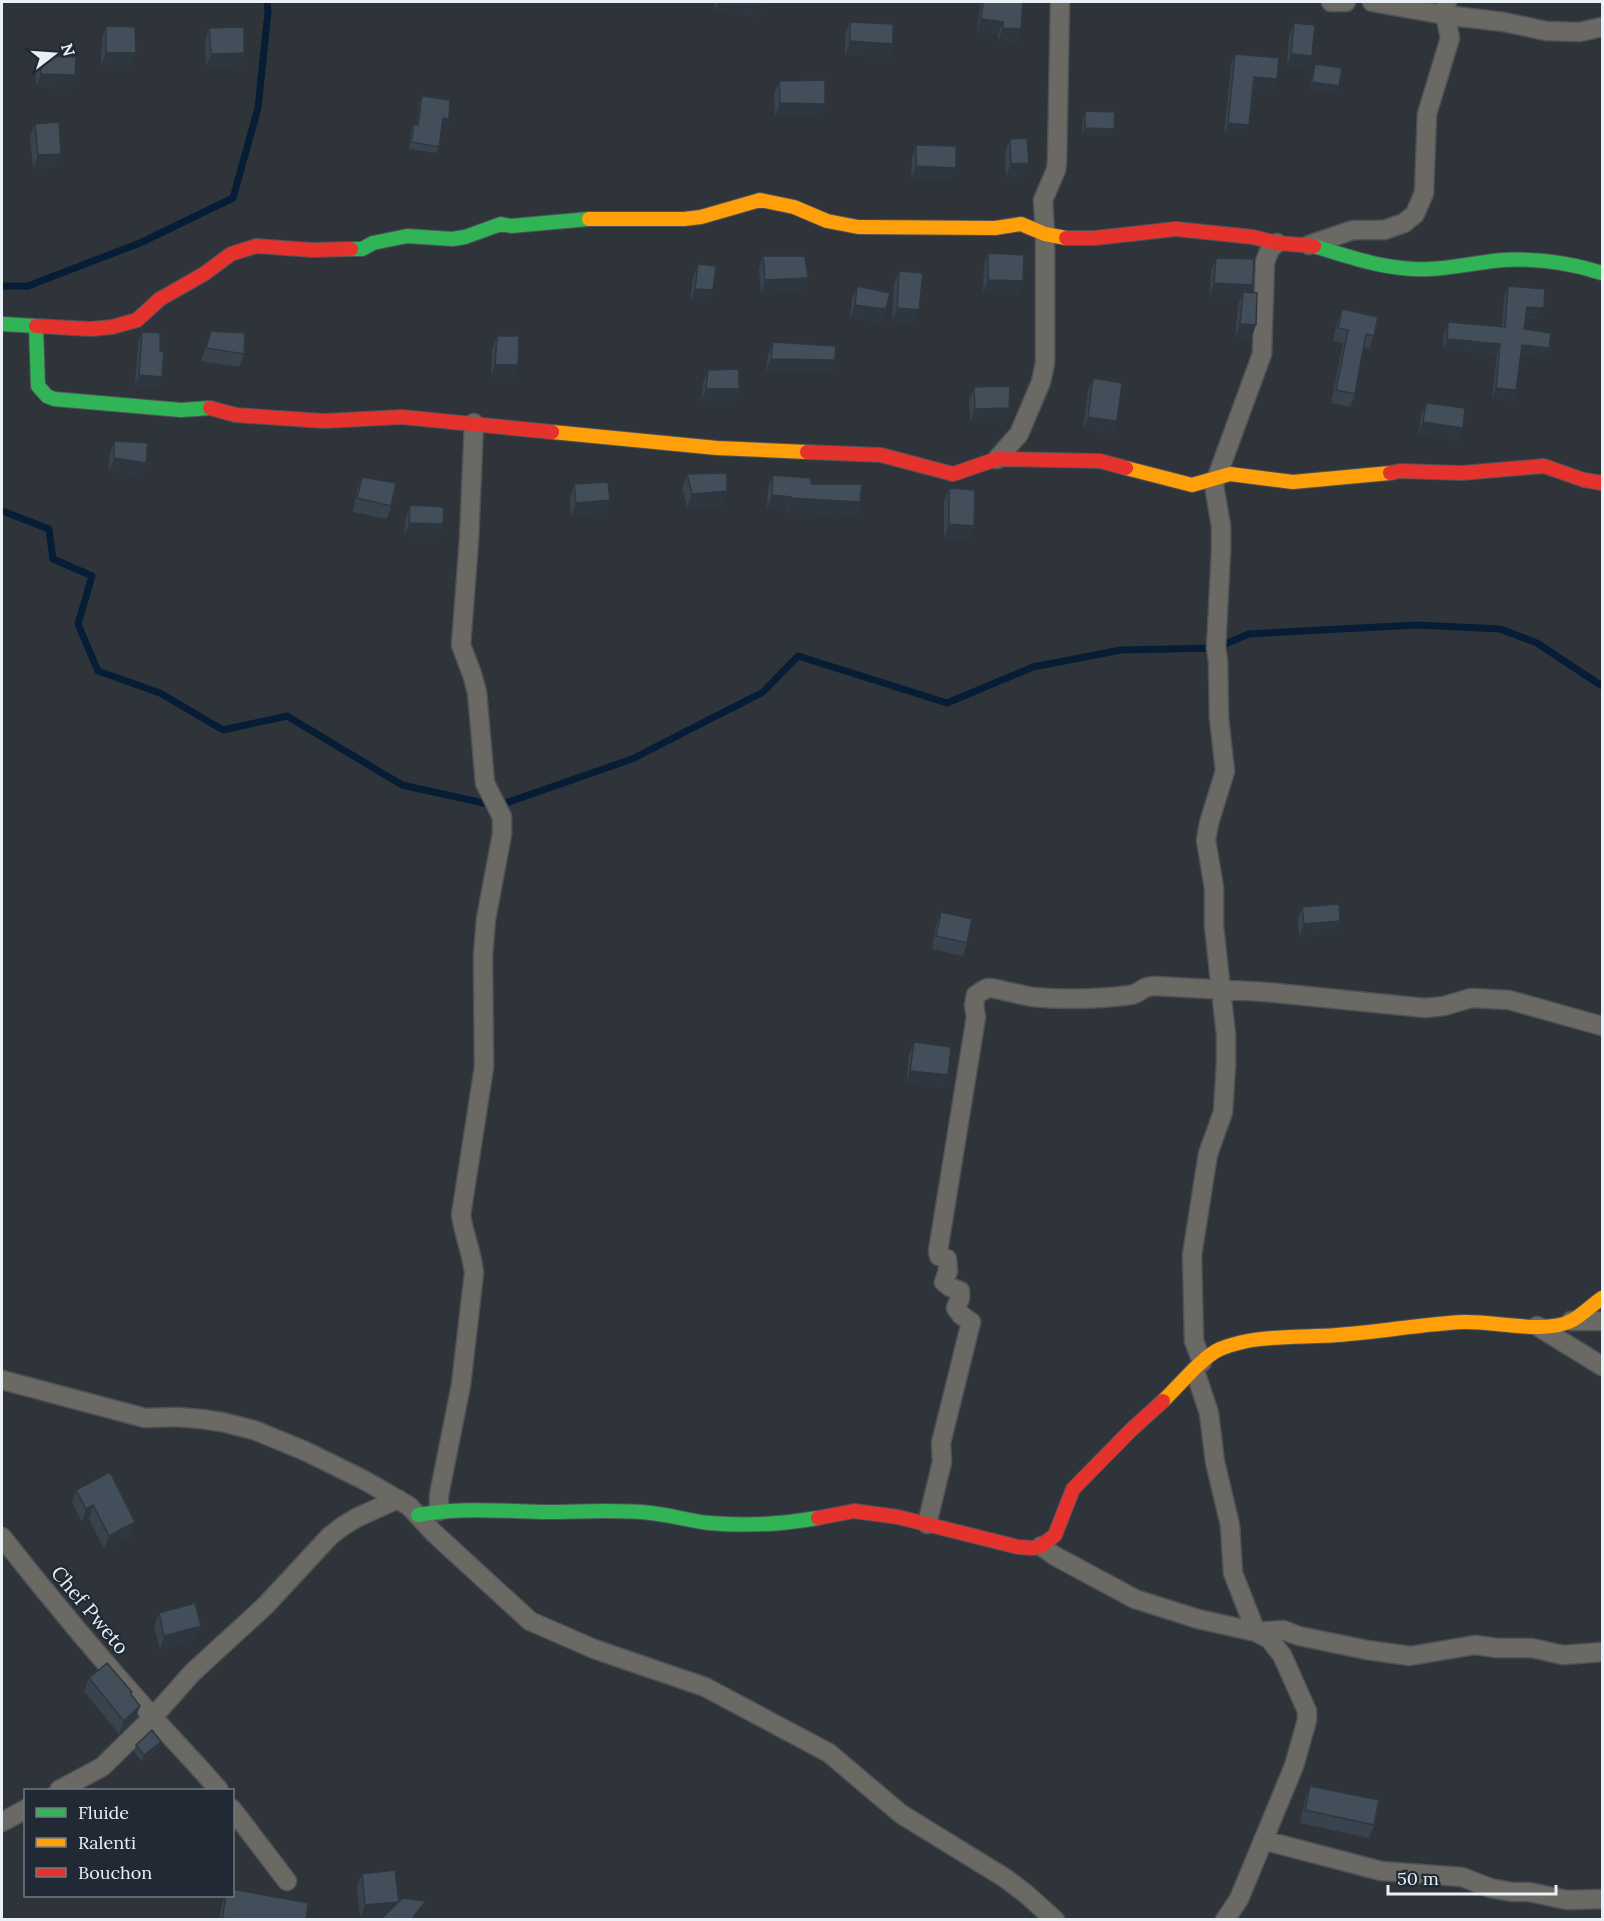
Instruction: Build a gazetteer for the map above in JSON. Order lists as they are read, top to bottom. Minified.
{"streets":{"street":["Chef Pweto"]},"legend":["Fluide","Ralenti","Bouchon"],"scale_bar":"50 m","north":"right"}
